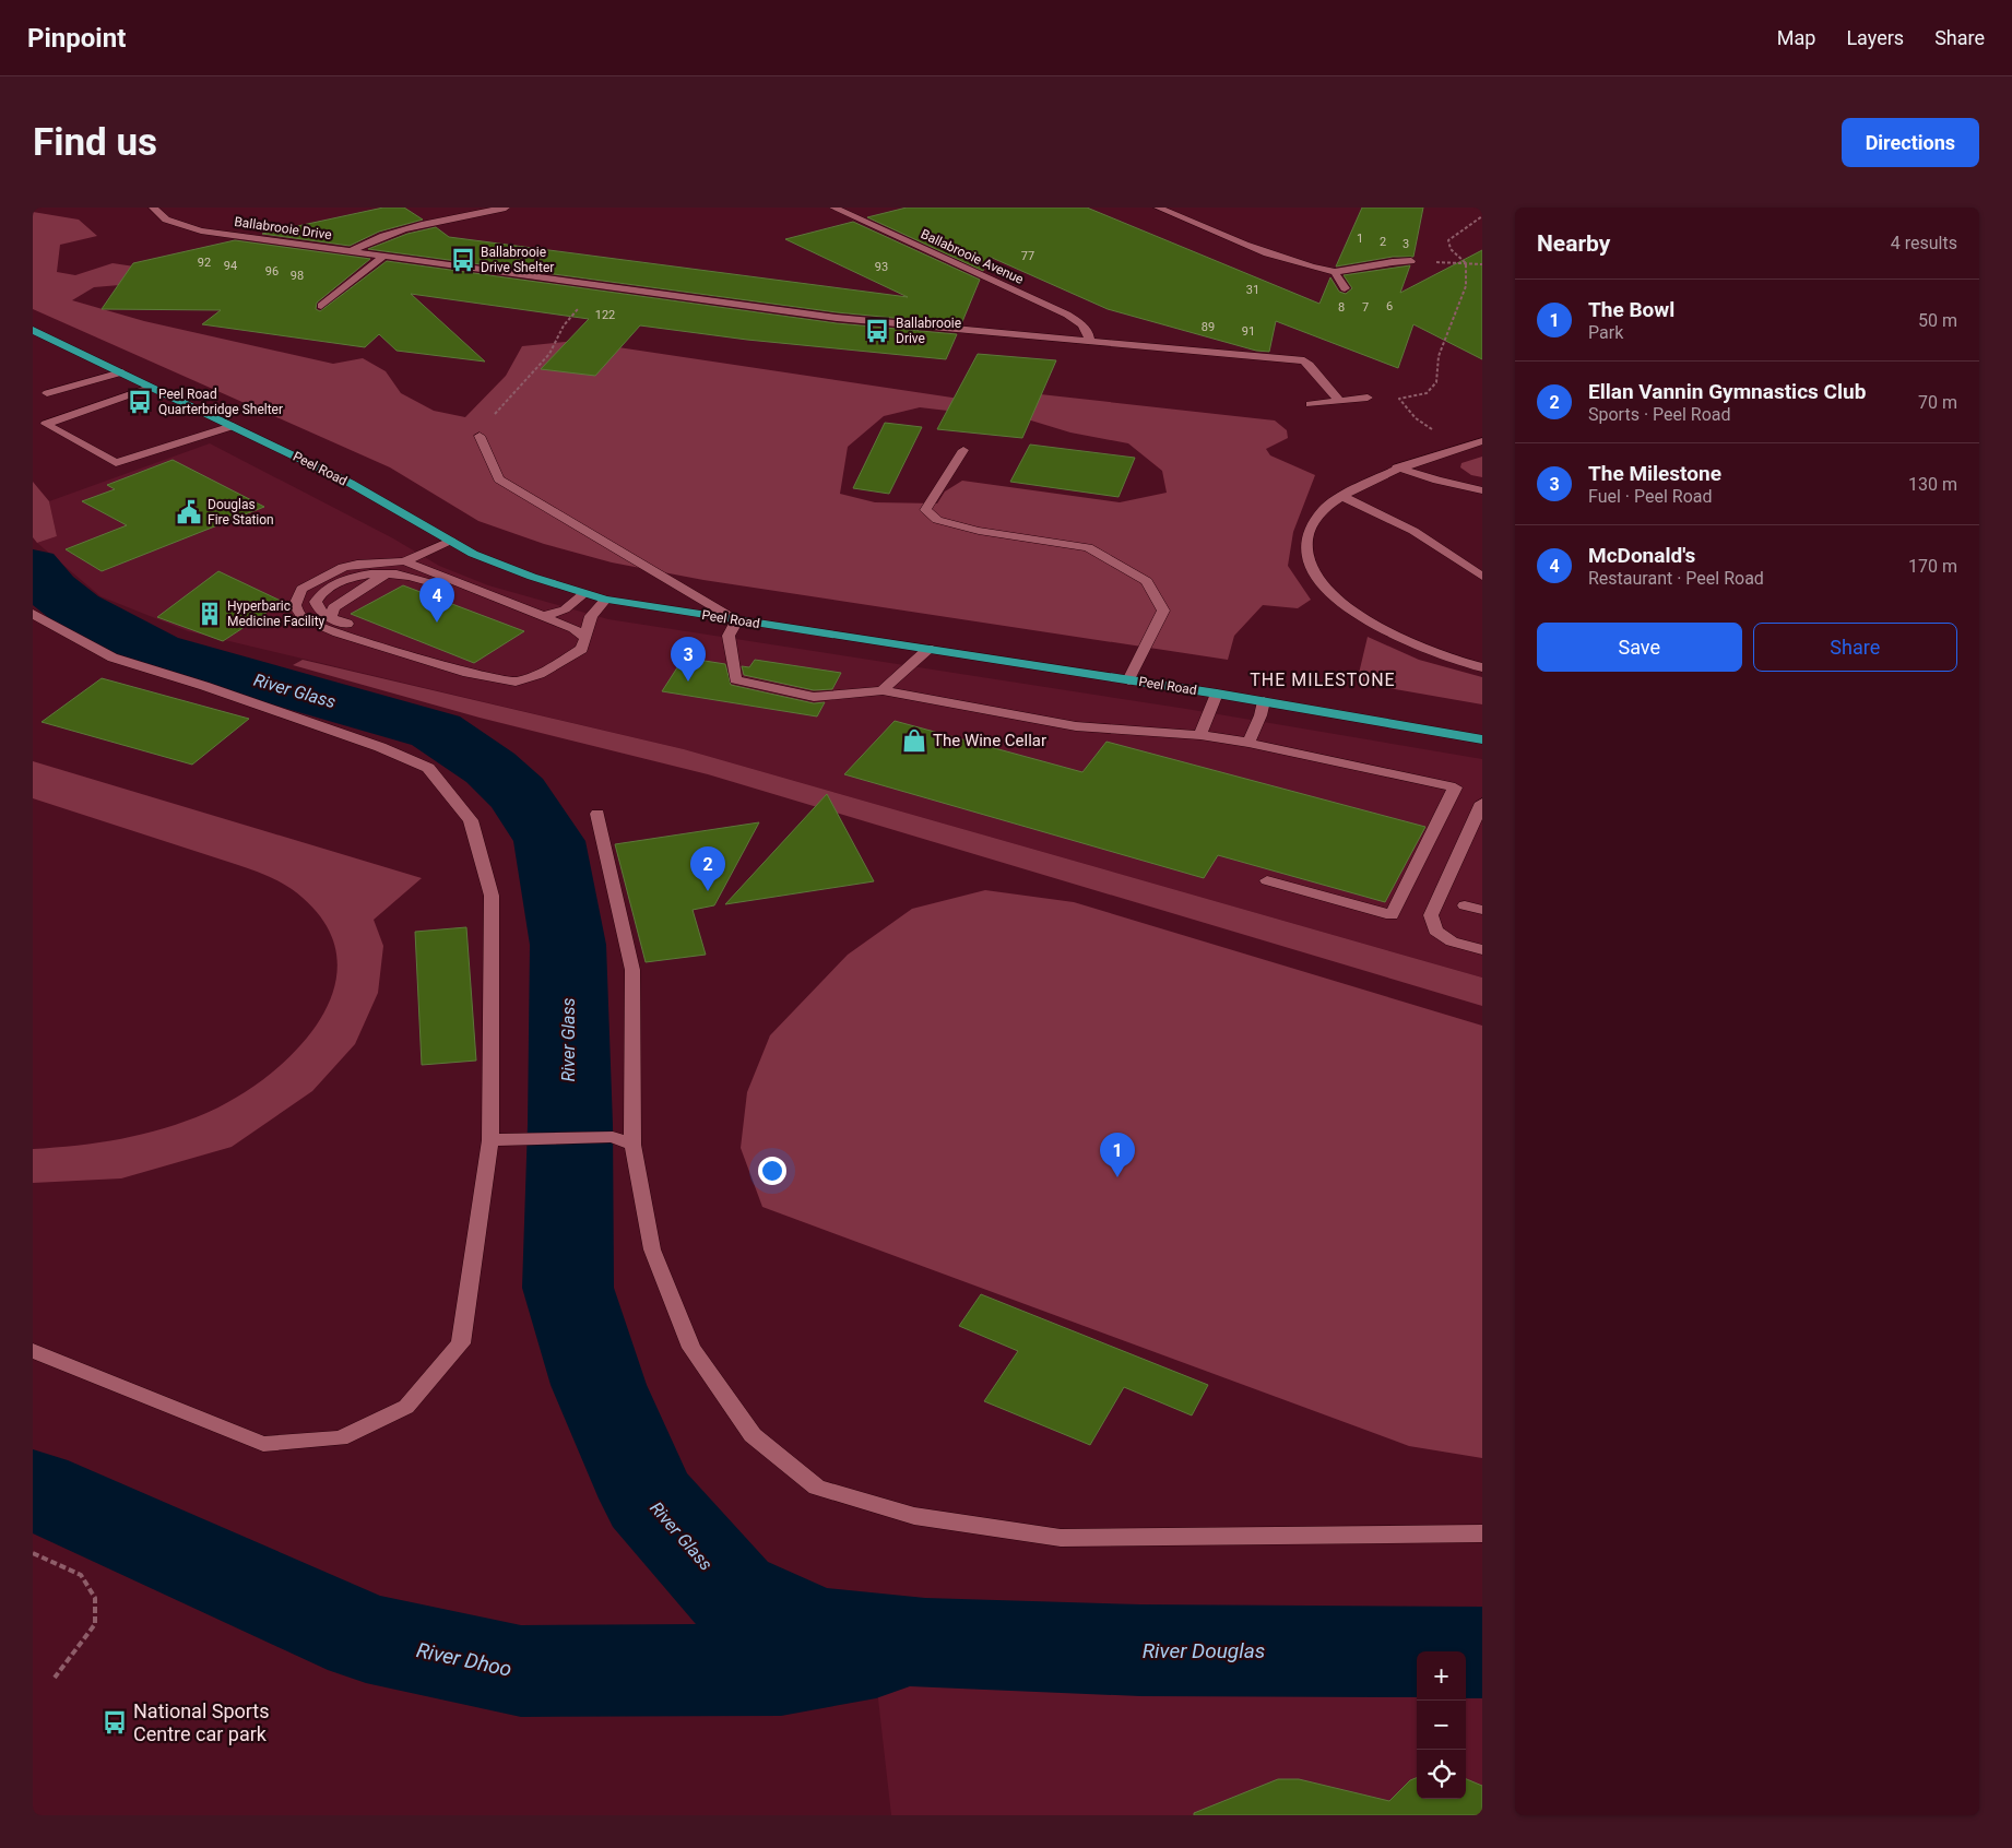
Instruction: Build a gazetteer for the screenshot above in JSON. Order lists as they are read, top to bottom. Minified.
{"streets":{"highway":["Peel Road"],"street":["Ballabrooie Drive","Ballabrooie Avenue"]},"crossings":[["Ballabrooie Drive","Ballabrooie Avenue"]],"districts":["THE MILESTONE"],"water":["River Glass","River Douglas","River Dhoo"],"places":{"bus stop":["Ballabrooie Drive Shelter","Ballabrooie Drive","Peel Road Quarterbridge Shelter","National Sports Centre car park"],"public building":["Douglas Fire Station"],"building":["Hyperbaric Medicine Facility"],"shop":["The Wine Cellar"]},"house_numbers":["1","2","3","77","92","94","93","96","98","31","6","8","7","122","89","91"],"page":{"header":"Pinpoint","nav":["Map","Layers","Share"],"buttons":["Directions",["Save","Share"]],"title":"Find us","heading":["Nearby","4 results"],"list":[{"mark":"1","name":"The Bowl","note":"Park","value":"50 m"},{"mark":"2","name":"Ellan Vannin Gymnastics Club","note":"Sports · Peel Road","value":"70 m"},{"mark":"3","name":"The Milestone","note":"Fuel · Peel Road","value":"130 m"},{"mark":"4","name":"McDonald's","note":"Restaurant · Peel Road","value":"170 m"}],"pins":["4","3","2","1"],"map_buttons":["+","−"]}}
